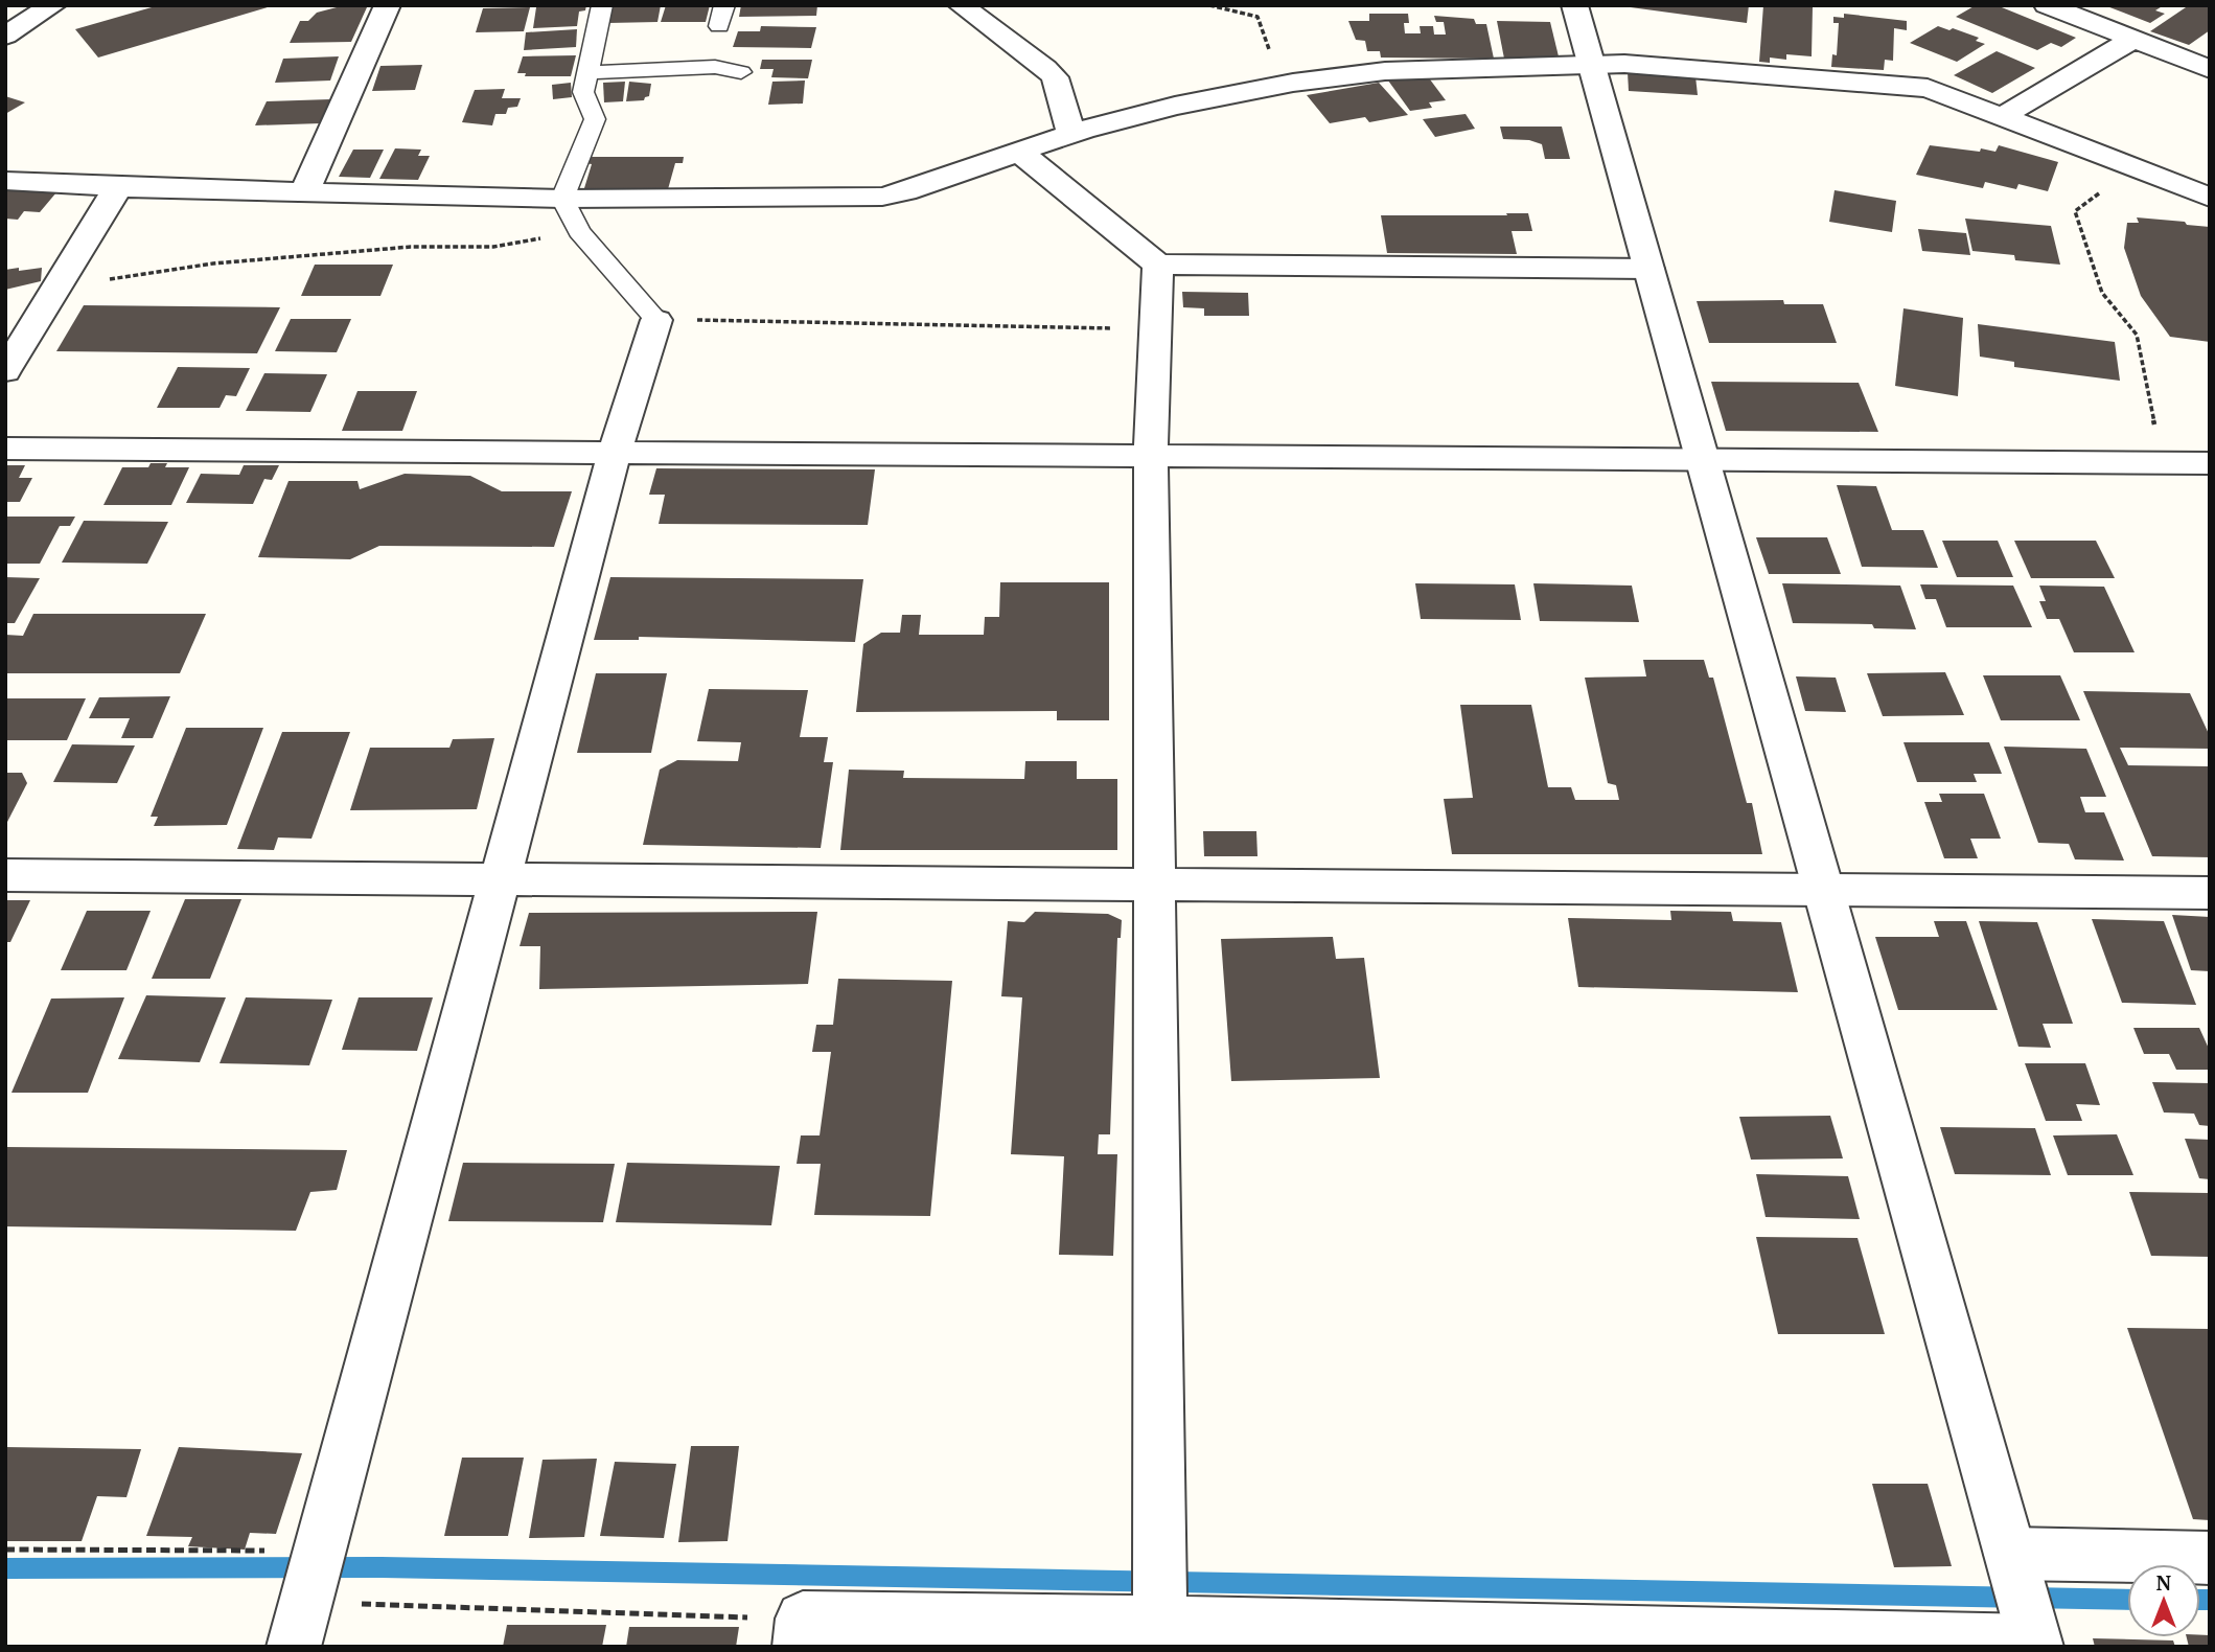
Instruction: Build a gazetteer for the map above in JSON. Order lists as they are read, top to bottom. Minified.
{"north":"top"}
